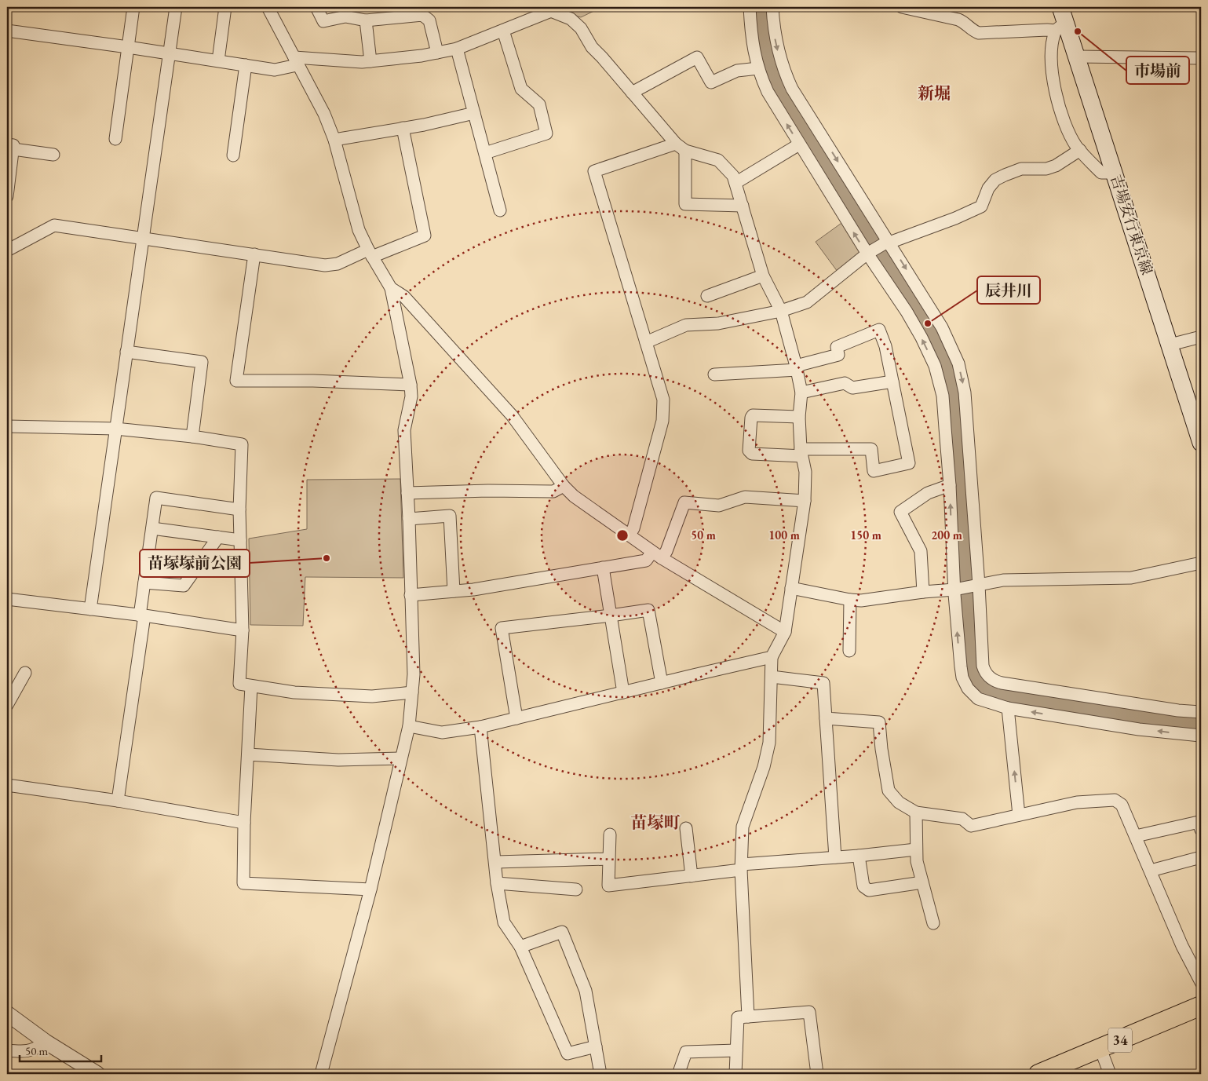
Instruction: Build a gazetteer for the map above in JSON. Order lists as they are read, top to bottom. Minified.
{"streets":{"main road":["吉場安行東京線","34"]},"districts":["新堀","苗塚町"],"places":["市場前","辰井川","苗塚塚前公園"],"scale_bar":"50 m","rings":["50 m","100 m","150 m","200 m"]}
